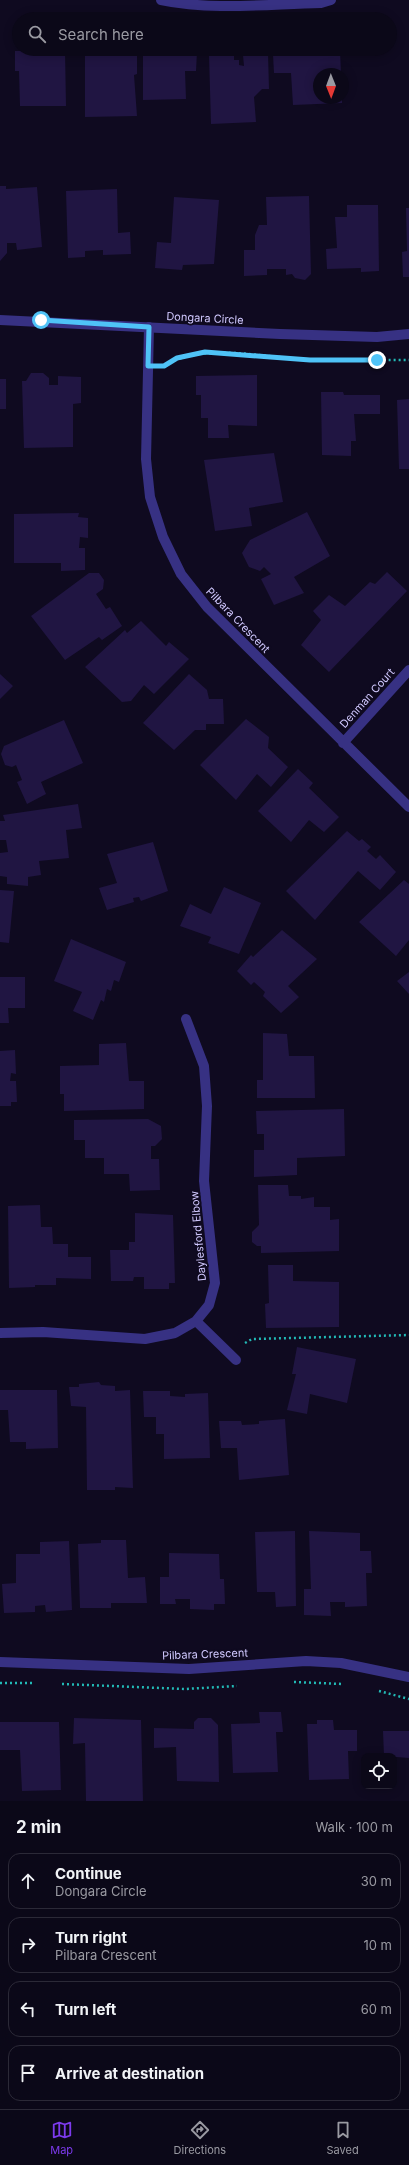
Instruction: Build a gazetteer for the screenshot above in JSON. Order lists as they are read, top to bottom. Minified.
{"streets":{"street":["Dongara Circle","Pilbara Crescent","Denman Court","Daylesford Elbow"]},"crossings":[["Dongara Circle","Pilbara Crescent"],["Pilbara Crescent","Denman Court"]],"north":"bottom","page":{"search":"Search here","heading":["2 min","Walk · 100 m"],"list":[["Continue","Dongara Circle","30 m"],["Turn right","Pilbara Crescent","10 m"],["Turn left","60 m"],"Arrive at destination"],"nav":["Map","Directions","Saved"]}}
